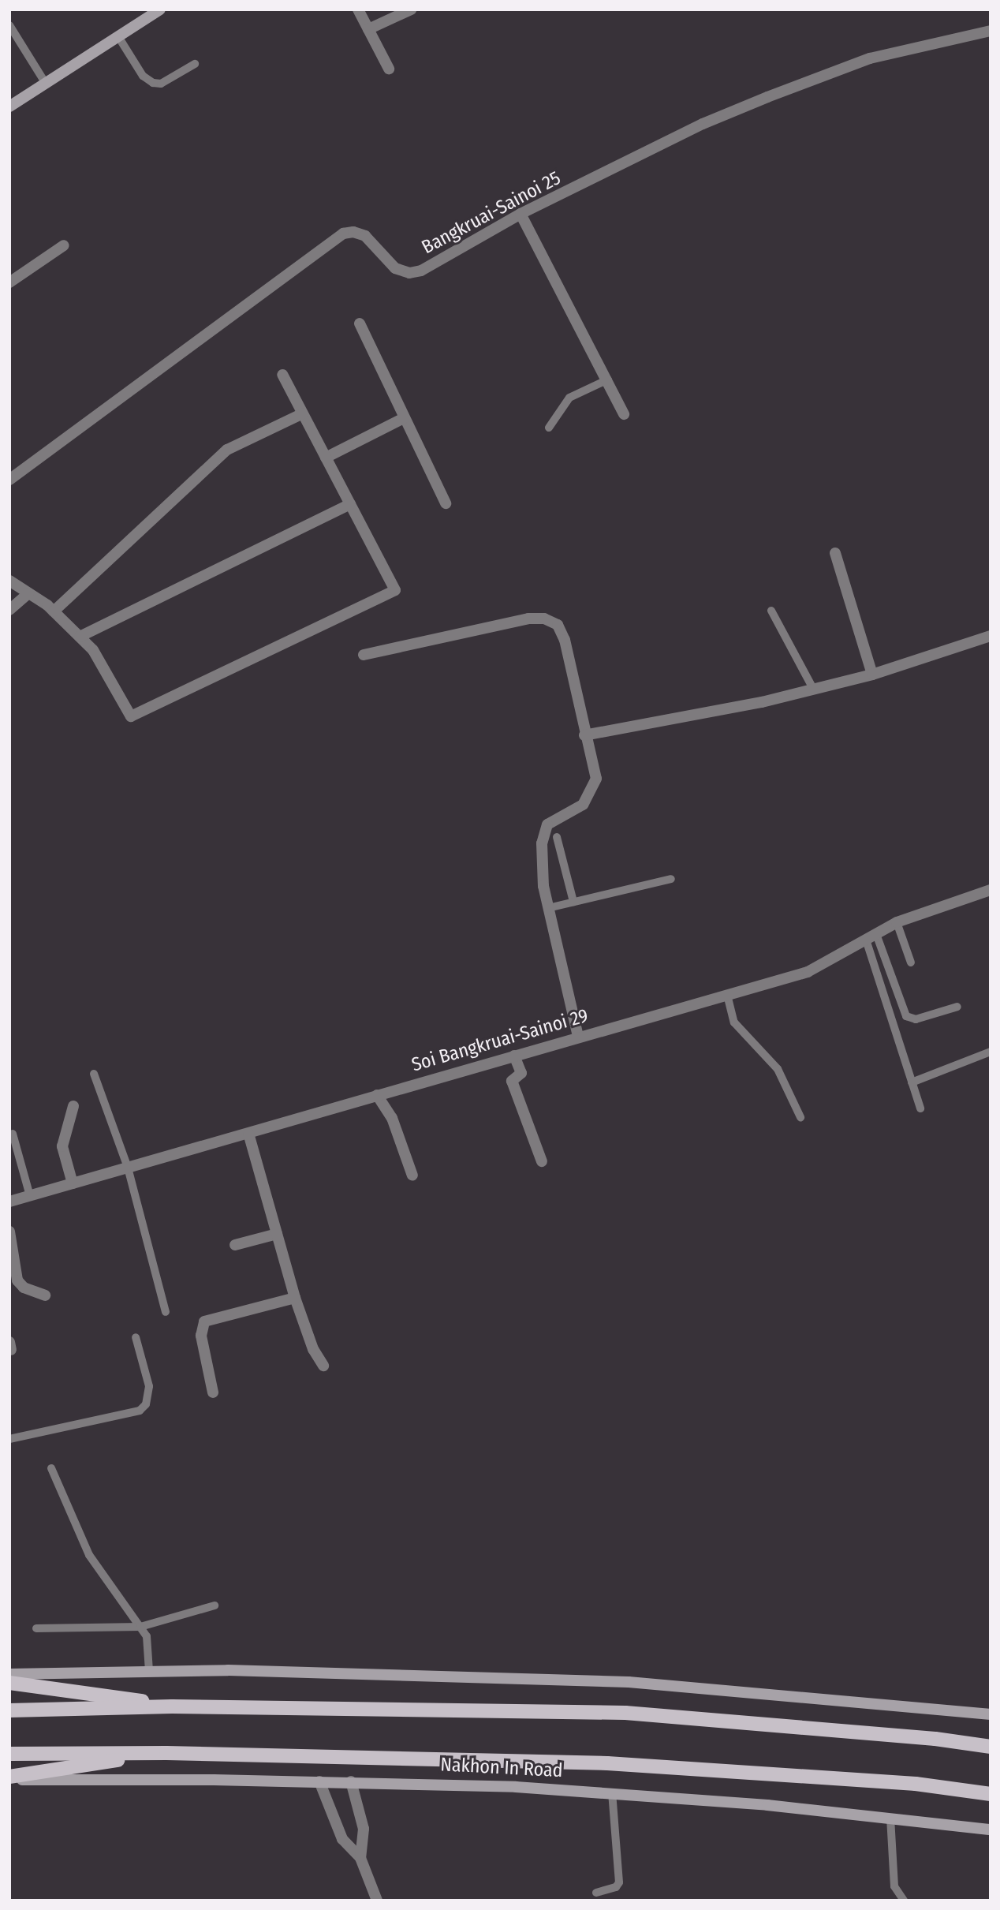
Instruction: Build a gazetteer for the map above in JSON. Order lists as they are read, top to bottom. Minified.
{"streets":{"main road":["Nakhon In Road"],"street":["Bangkruai-Sainoi 25","Soi Bangkruai-Sainoi 29"]}}
